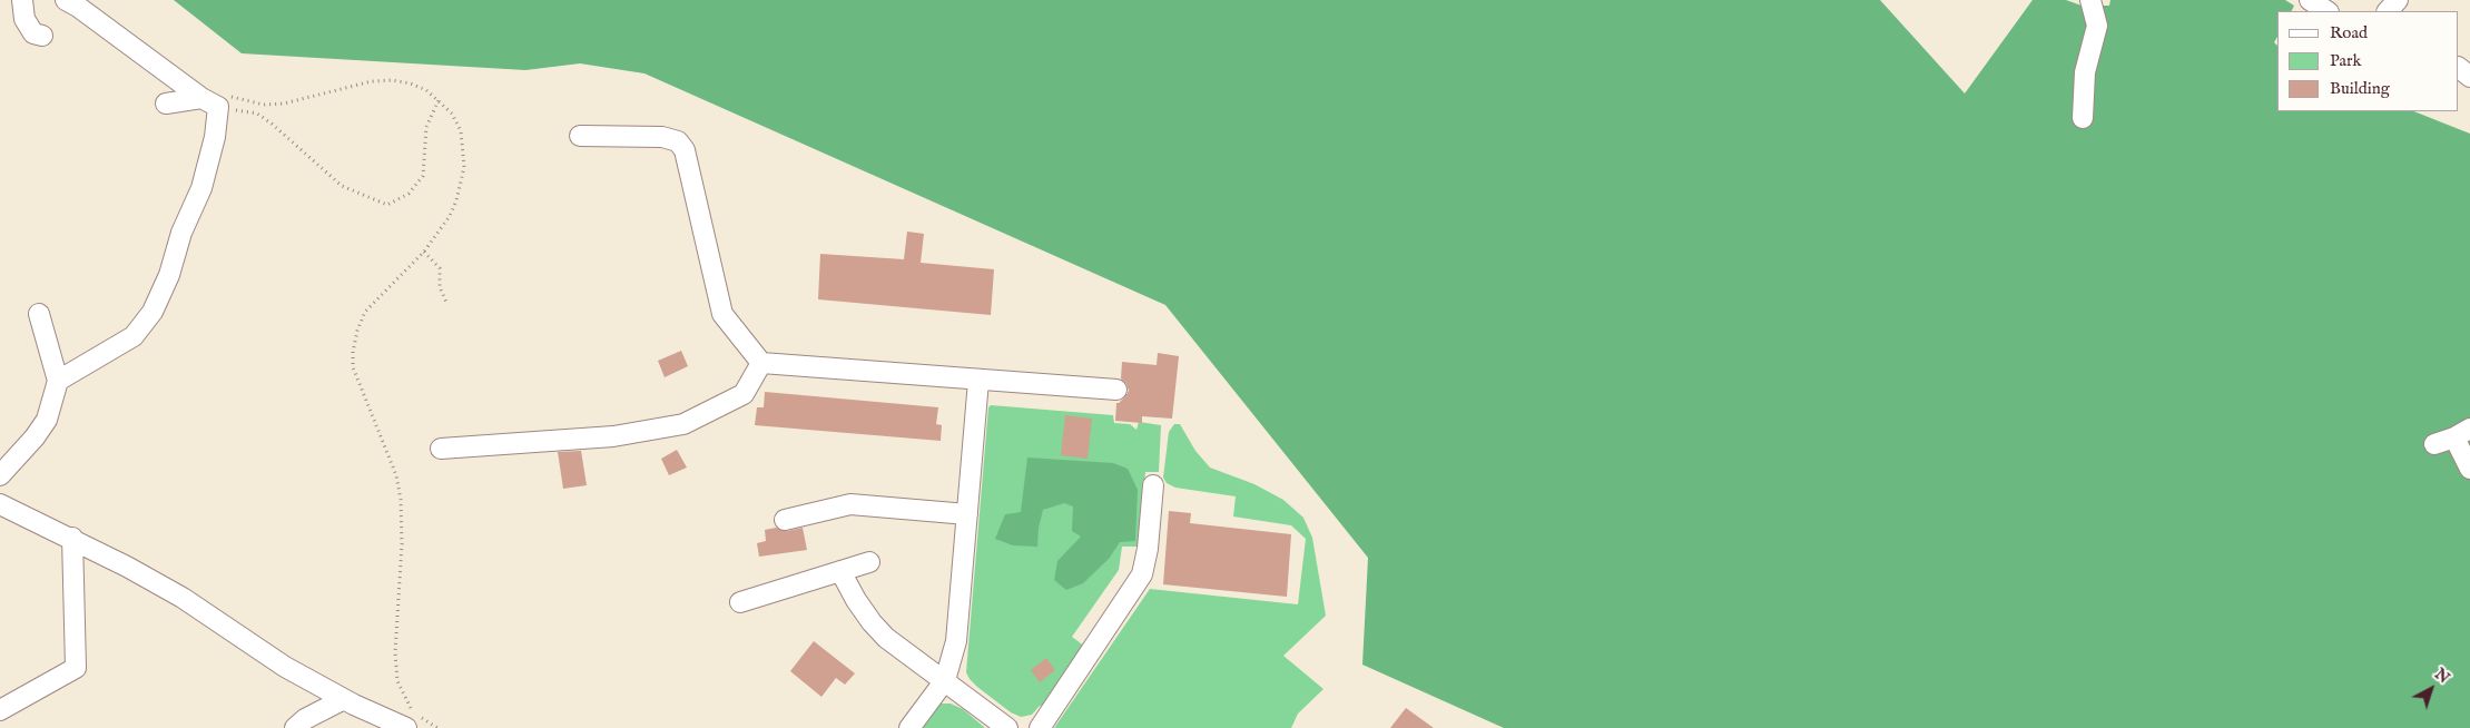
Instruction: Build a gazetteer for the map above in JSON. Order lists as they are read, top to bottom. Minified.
{"legend":["Road","Park","Building"],"north":"top right"}
